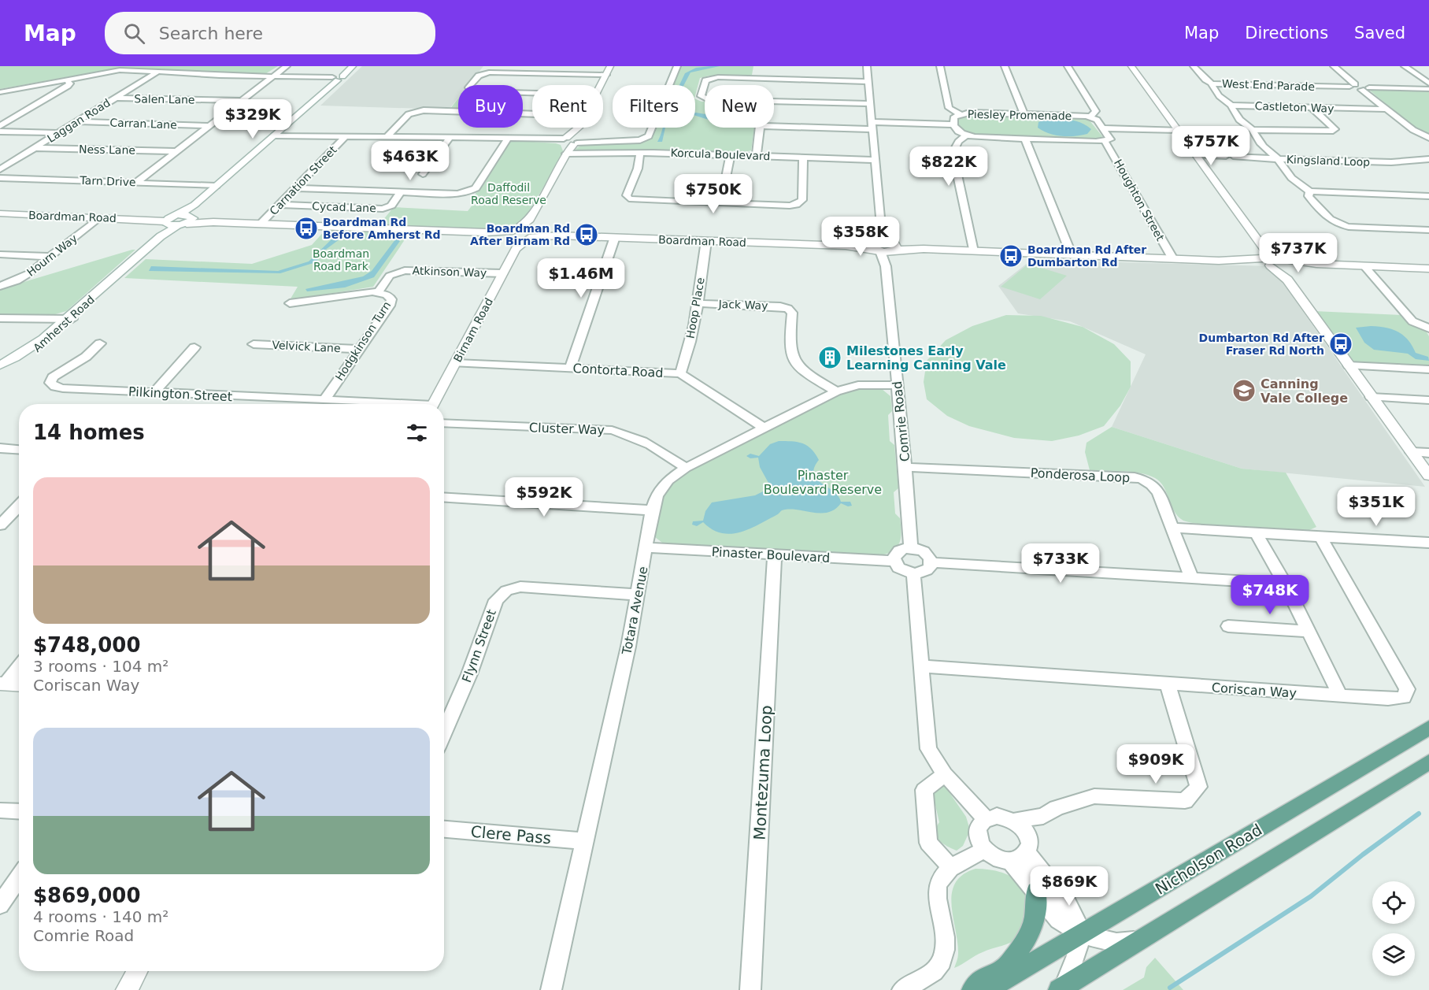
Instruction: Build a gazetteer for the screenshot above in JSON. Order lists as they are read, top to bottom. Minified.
{"streets":{"main road":["Nicholson Road"],"street":["West End Parade","Salen Lane","Castleton Way","Piesley Promenade","Laggan Road","Carran Lane","Ness Lane","Korcula Boulevard","Kingsland Loop","Carnation Street","Tarn Drive","Houghton Street","Cycad Lane","Boardman Road","Hourn Way","Atkinson Way","Jack Way","Hoop Place","Amherst Road","Birnam Road","Hodgkinson Turn","Velvick Lane","Contorta Road","Pilkington Street","Comrie Road","Cluster Way","Ponderosa Loop","Pinaster Boulevard","Totara Avenue","Flynn Street","Coriscan Way","Montezuma Loop","Clere Pass"]},"crossings":[["Salen Lane","Laggan Road"],["Piesley Promenade","Houghton Street"],["Laggan Road","Carran Lane"],["Laggan Road","Ness Lane"],["Korcula Boulevard","Birnam Road"],["Korcula Boulevard","Comrie Road"],["Carnation Street","Cycad Lane"],["Carnation Street","Boardman Road"],["Houghton Street","Boardman Road"],["Boardman Road","Hourn Way"],["Boardman Road","Hoop Place"],["Boardman Road","Amherst Road"],["Boardman Road","Birnam Road"],["Boardman Road","Comrie Road"],["Atkinson Way","Birnam Road"],["Atkinson Way","Hodgkinson Turn"],["Jack Way","Hoop Place"],["Jack Way","Totara Avenue"],["Hoop Place","Contorta Road"],["Birnam Road","Contorta Road"],["Hodgkinson Turn","Velvick Lane"],["Hodgkinson Turn","Pilkington Street"],["Contorta Road","Totara Avenue"],["Comrie Road","Ponderosa Loop"],["Comrie Road","Pinaster Boulevard"],["Comrie Road","Totara Avenue"],["Cluster Way","Totara Avenue"],["Pinaster Boulevard","Totara Avenue"],["Pinaster Boulevard","Montezuma Loop"],["Totara Avenue","Flynn Street"],["Totara Avenue","Clere Pass"]],"parks":["Daffodil Road Reserve","Boardman Road Park","Pinaster Boulevard Reserve"],"places":{"bus stop":["Boardman Rd Before Amherst Rd","Boardman Rd After Birnam Rd","Boardman Rd After Dumbarton Rd","Dumbarton Rd After Fraser Rd North"],"building":["Milestones Early Learning Canning Vale"],"school or university":["Canning Vale College"]},"page":{"header":"Map","search":"Search here","nav":["Map","Directions","Saved"],"chip":["Buy","Rent","Filters","New"],"price":["$329K","$757K","$463K","$822K","$750K","$358K","$737K","$1.46M","$592K","$351K","$733K","$748K","$909K","$869K"],"heading":"14 homes","list":[{"name":"$748,000","note":"3 rooms · 104 m² · Coriscan Way"},{"name":"$869,000","note":"4 rooms · 140 m² · Comrie Road"}]}}
